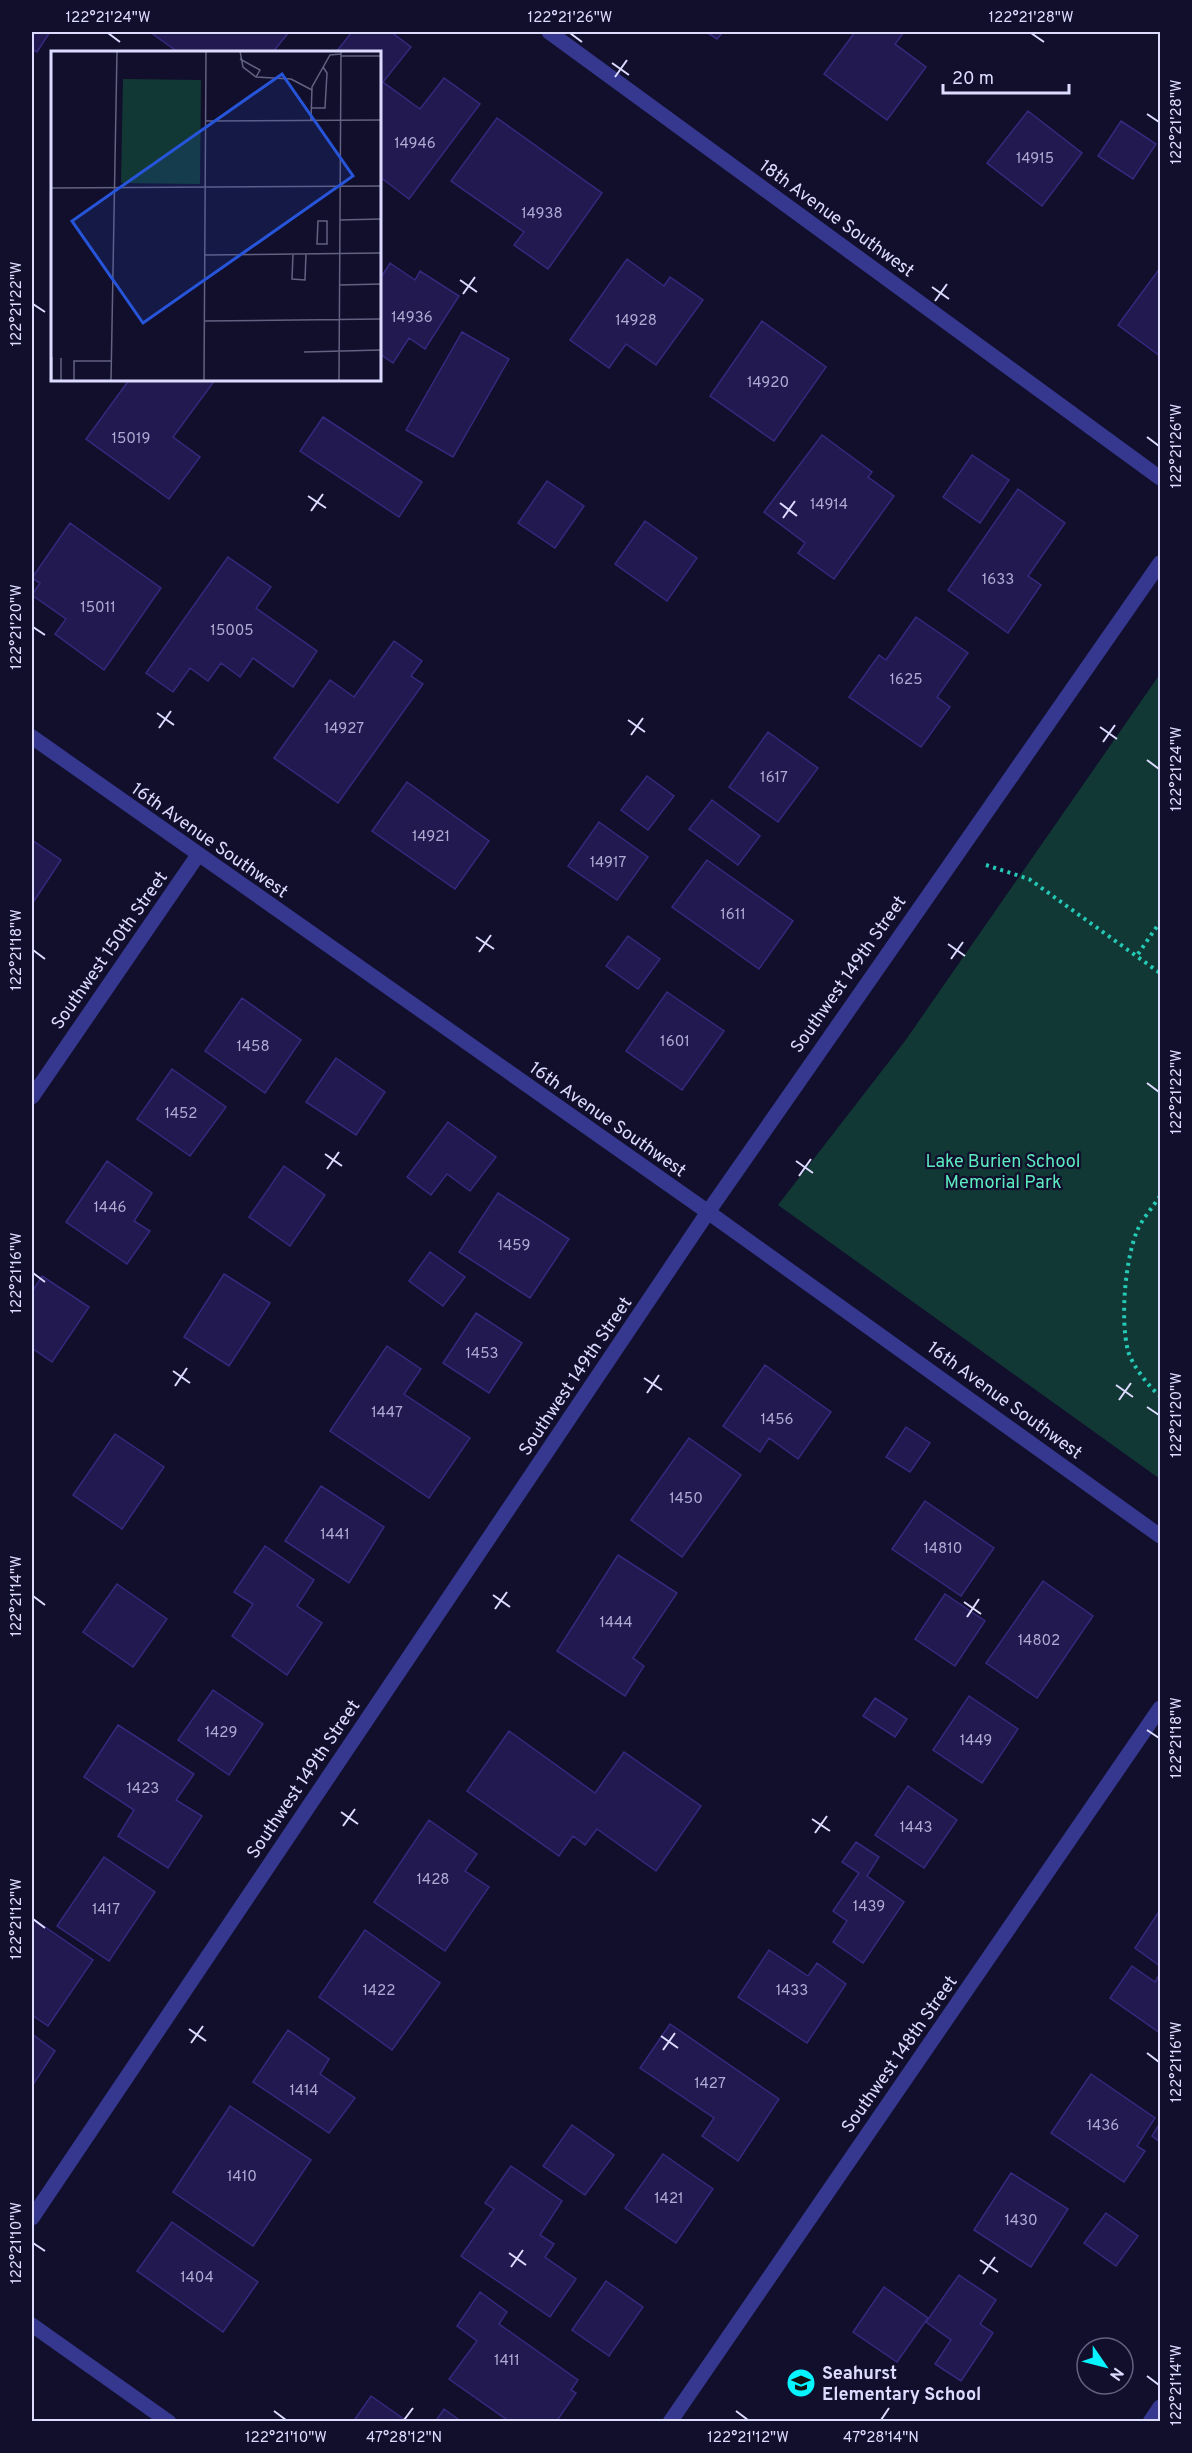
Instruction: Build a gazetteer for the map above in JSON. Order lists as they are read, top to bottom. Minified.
{"streets":{"street":["18th Avenue Southwest","16th Avenue Southwest","Southwest 150th Street","Southwest 149th Street","Southwest 148th Street"]},"crossings":[["16th Avenue Southwest","Southwest 150th Street"],["16th Avenue Southwest","Southwest 149th Street"]],"parks":["Lake Burien School Memorial Park"],"places":{"school or university":["Seahurst Elementary School"]},"house_numbers":["14946","14915","14938","14936","14928","14920","15019","14914","1633","15011","15005","1625","14927","1617","14921","14917","1611","1601","1458","1452","1446","1459","1453","1447","1456","1450","1441","14810","1444","14802","1429","1449","1423","1443","1428","1439","1417","1422","1433","1427","1414","1436","1410","1421","1430","1404","1411"],"scale_bar":"20 m","north":"bottom right","coordinates":["122°21'24\"W","122°21'26\"W","122°21'28\"W","122°21'22\"W","122°21'20\"W","122°21'18\"W","122°21'16\"W","122°21'14\"W","122°21'12\"W","122°21'10\"W","47°28'12\"N","47°28'14\"N"]}
